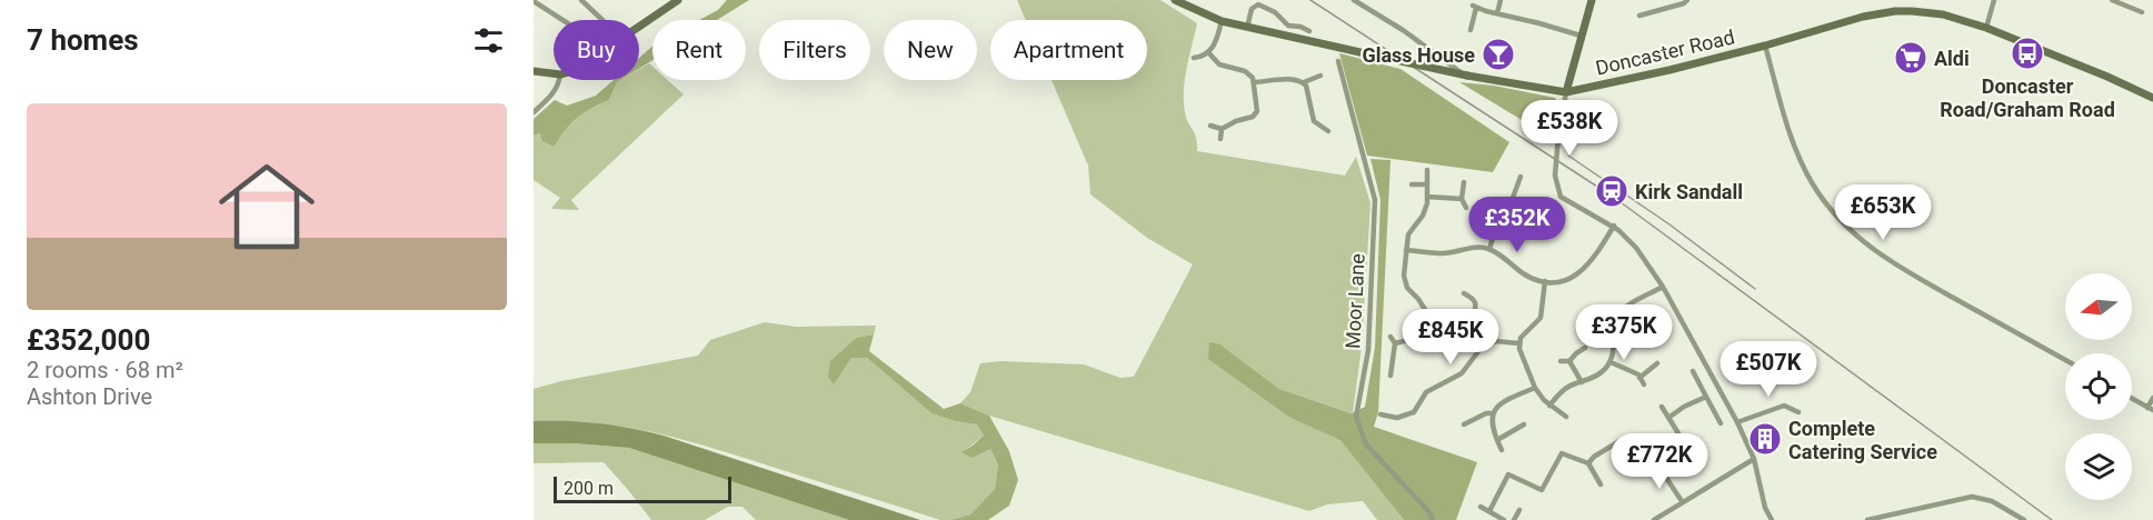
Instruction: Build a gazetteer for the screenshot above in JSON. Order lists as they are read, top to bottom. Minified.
{"streets":{"street":["Doncaster Road","Moor Lane"]},"places":{"bus stop":["Doncaster Road/Graham Road"],"bar":["Glass House"],"supermarket":["Aldi"],"station":["Kirk Sandall"],"building":["Complete Catering Service"]},"scale_bar":"200 m","north":"left","page":{"heading":"7 homes","chip":["Buy","Rent","Filters","New","Apartment"],"list":[{"name":"£352,000","note":"2 rooms · 68 m² · Ashton Drive"}],"price":["£538K","£653K","£352K","£375K","£845K","£507K","£772K"],"scale":"200 m"}}
